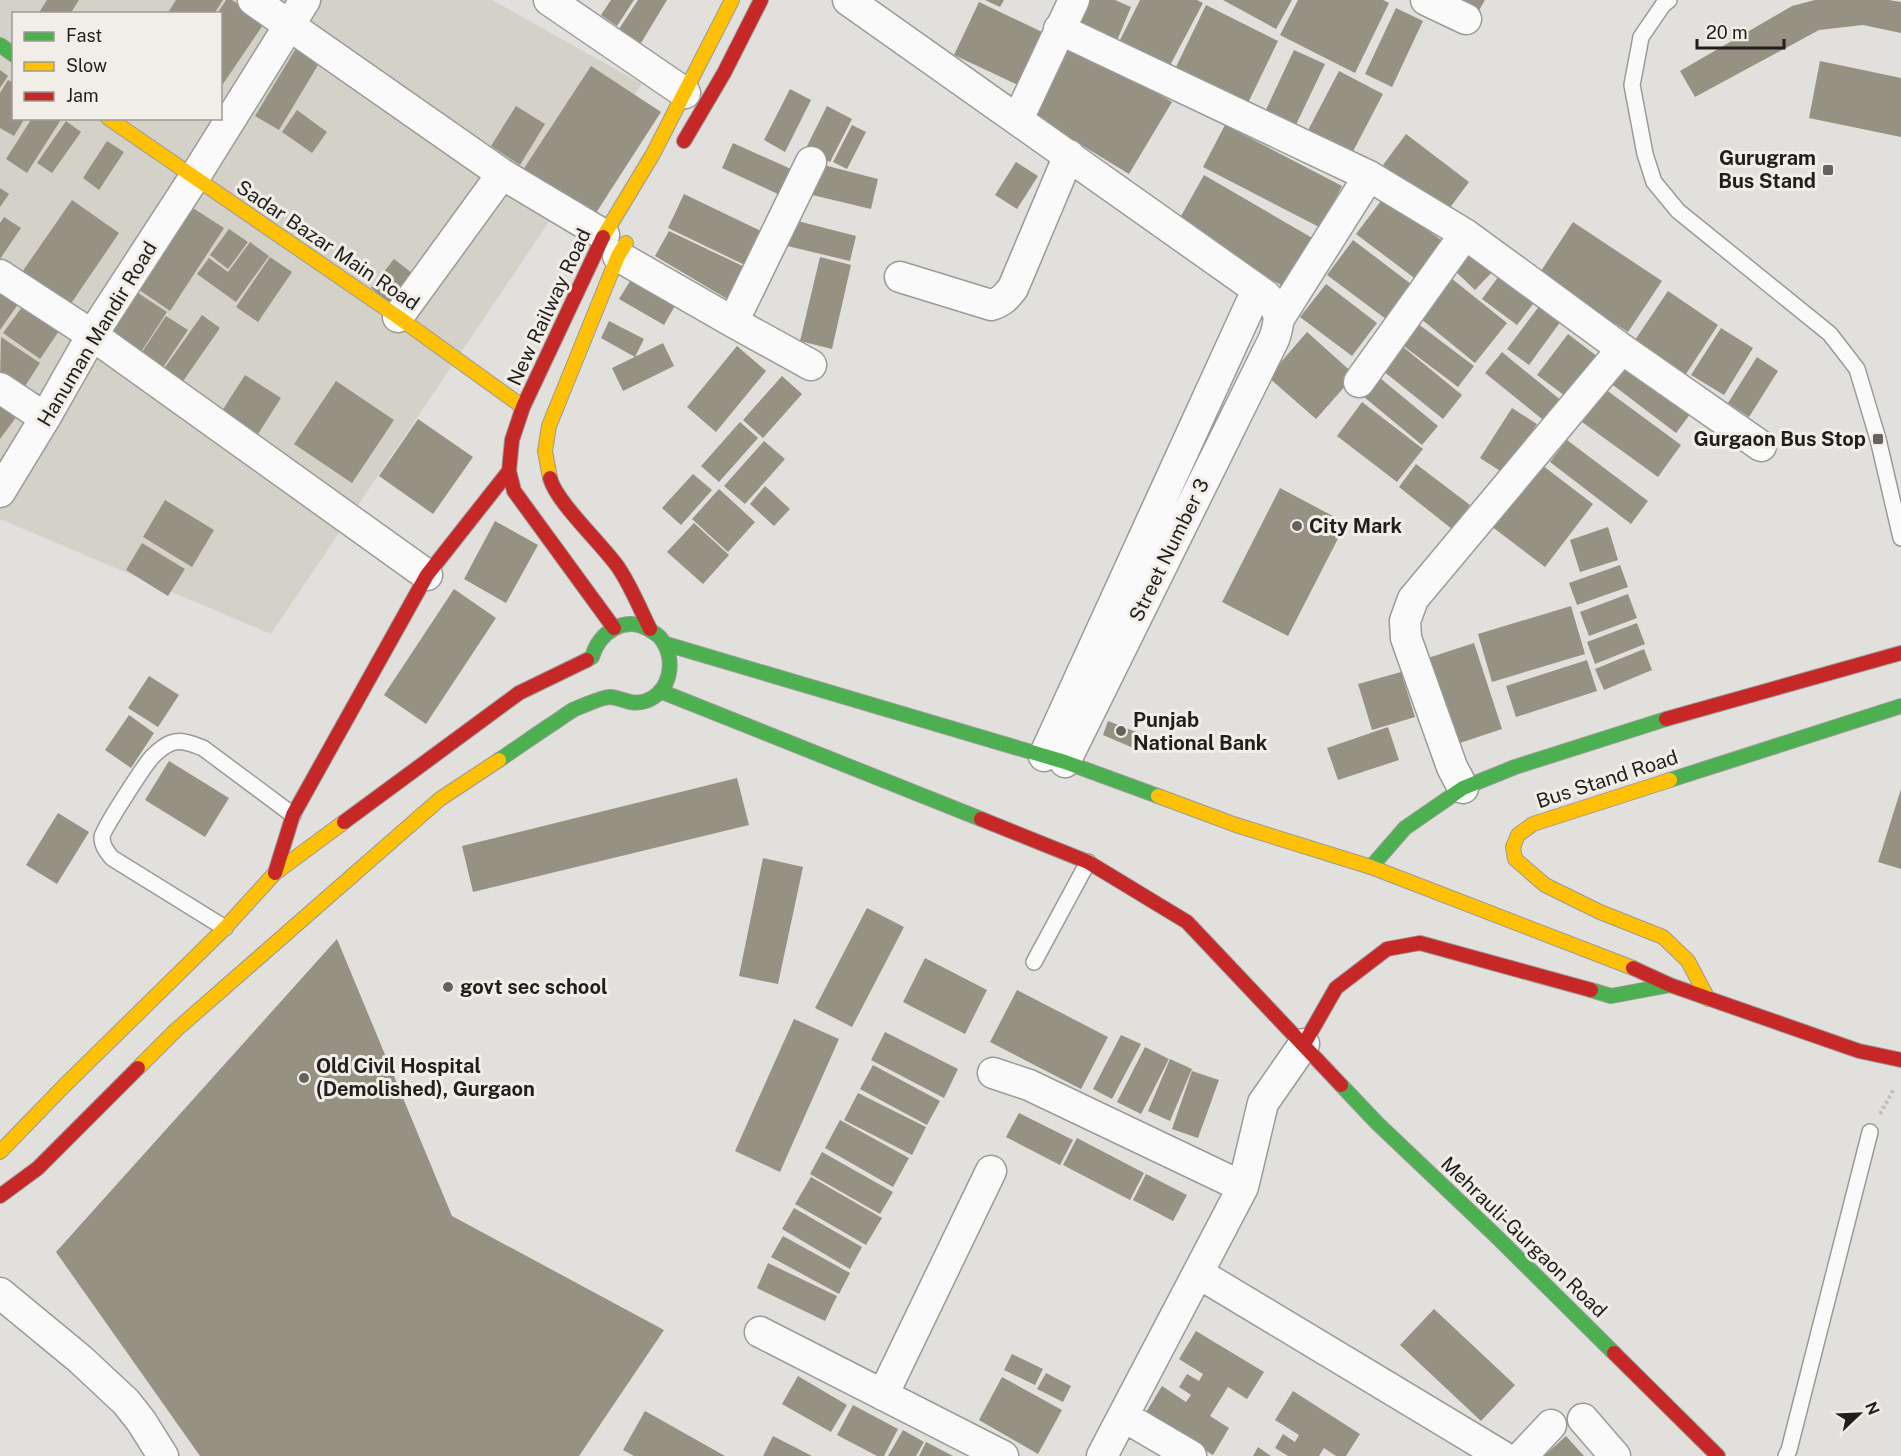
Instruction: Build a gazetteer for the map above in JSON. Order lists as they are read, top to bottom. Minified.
{"streets":{"main road":["Sadar Bazar Main Road","New Railway Road","Bus Stand Road","Mehrauli-Gurgaon Road"],"street":["Hanuman Mandir Road","Street Number 3"]},"crossings":[["Sadar Bazar Main Road","New Railway Road"],["Sadar Bazar Main Road","Hanuman Mandir Road"]],"places":{"transit":["Gurugram Bus Stand","Gurgaon Bus Stop"],"other":["City Mark","Punjab National Bank","govt sec school","Old Civil Hospital (Demolished), Gurgaon"]},"legend":["Fast","Slow","Jam"],"scale_bar":"20 m","north":"top right"}
